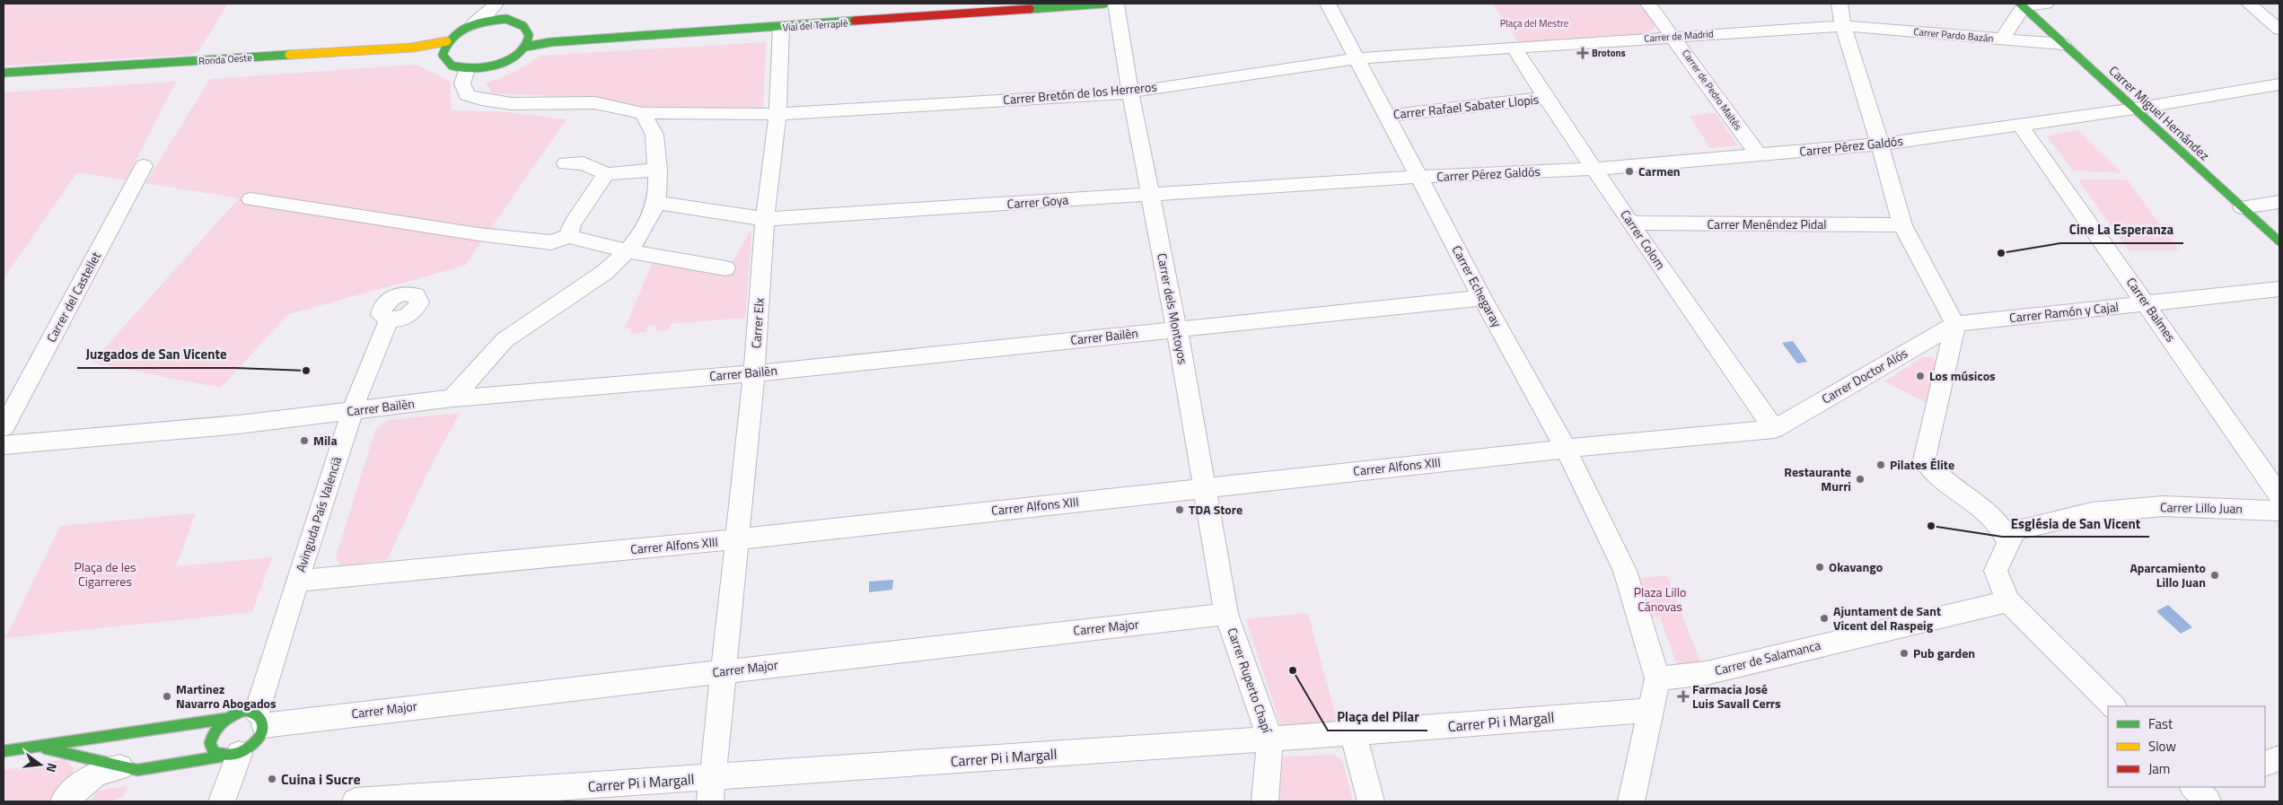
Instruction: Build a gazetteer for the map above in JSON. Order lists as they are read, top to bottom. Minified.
{"streets":{"main road":["Vial del Terraplè","Ronda Oeste","Carrer Miguel Hernández"],"street":["Carrer Pardo Bazán","Carrer de Madrid","Carrer de Pedro Maltés","Carrer Bretón de los Herreros","Carrer Rafael Sabater Llopis","Carrer Pérez Galdós","Carrer Goya","Carrer Menéndez Pidal","Carrer Colom","Carrer Echegaray","Carrer del Castellet","Carrer dels Montoyos","Carrer Balmes","Carrer Ramón y Cajal","Carrer Elx","Carrer Bailèn","Carrer Doctor Alós","Carrer Alfons XIII","Carrer Lillo Juan","Avinguda País Valencià","Carrer Major","Carrer de Salamanca","Carrer Ruperto Chapí","Carrer Pi i Margall"]},"crossings":[["Vial del Terraplè","Carrer Elx"],["Carrer Pardo Bazán","Carrer de Madrid"],["Carrer Pardo Bazán","Carrer Miguel Hernández"],["Carrer de Madrid","Carrer de Pedro Maltés"],["Carrer de Madrid","Carrer Bretón de los Herreros"],["Carrer de Madrid","Carrer Colom"],["Carrer de Pedro Maltés","Carrer Pérez Galdós"],["Carrer Bretón de los Herreros","Carrer Colom"],["Carrer Bretón de los Herreros","Carrer Echegaray"],["Carrer Bretón de los Herreros","Carrer dels Montoyos"],["Carrer Bretón de los Herreros","Carrer Elx"],["Carrer Rafael Sabater Llopis","Carrer Colom"],["Carrer Rafael Sabater Llopis","Carrer Echegaray"],["Carrer Miguel Hernández","Carrer Pérez Galdós"],["Carrer Pérez Galdós","Carrer Goya"],["Carrer Pérez Galdós","Carrer Colom"],["Carrer Pérez Galdós","Carrer Echegaray"],["Carrer Pérez Galdós","Carrer Balmes"],["Carrer Goya","Carrer Echegaray"],["Carrer Goya","Carrer dels Montoyos"],["Carrer Goya","Carrer Elx"],["Carrer Menéndez Pidal","Carrer Colom"],["Carrer Colom","Carrer Doctor Alós"],["Carrer Colom","Carrer Alfons XIII"],["Carrer Echegaray","Carrer Bailèn"],["Carrer Echegaray","Carrer Alfons XIII"],["Carrer Echegaray","Carrer de Salamanca"],["Carrer dels Montoyos","Carrer Bailèn"],["Carrer dels Montoyos","Carrer Alfons XIII"],["Carrer dels Montoyos","Carrer Major"],["Carrer dels Montoyos","Carrer Ruperto Chapí"],["Carrer Balmes","Carrer Ramón y Cajal"],["Carrer Ramón y Cajal","Carrer Doctor Alós"],["Carrer Elx","Carrer Bailèn"],["Carrer Elx","Carrer Alfons XIII"],["Carrer Elx","Carrer Major"],["Carrer Elx","Carrer Pi i Margall"],["Carrer Bailèn","Avinguda País Valencià"],["Carrer Doctor Alós","Carrer Alfons XIII"],["Carrer Alfons XIII","Avinguda País Valencià"],["Carrer Lillo Juan","Carrer de Salamanca"],["Avinguda País Valencià","Carrer Major"],["Carrer Major","Carrer Ruperto Chapí"],["Carrer Ruperto Chapí","Carrer Pi i Margall"]],"parks":["Plaça del Mestre","Plaça de les Cigarreres","Plaza Lillo Cánovas"],"places":{"health":["Brotons","Farmacia José Luis Savall Cerrs"],"other":["Carmen","Cine La Esperanza","Juzgados de San Vicente","Los músicos","Mila","Pilates Élite","Restaurante Murri","TDA Store","Església de San Vicent","Okavango","Aparcamiento Lillo Juan","Ajuntament de Sant Vicent del Raspeig","Pub garden","Plaça del Pilar","Martinez Navarro Abogados","Cuina i Sucre"]},"legend":["Fast","Slow","Jam"],"north":"right"}
